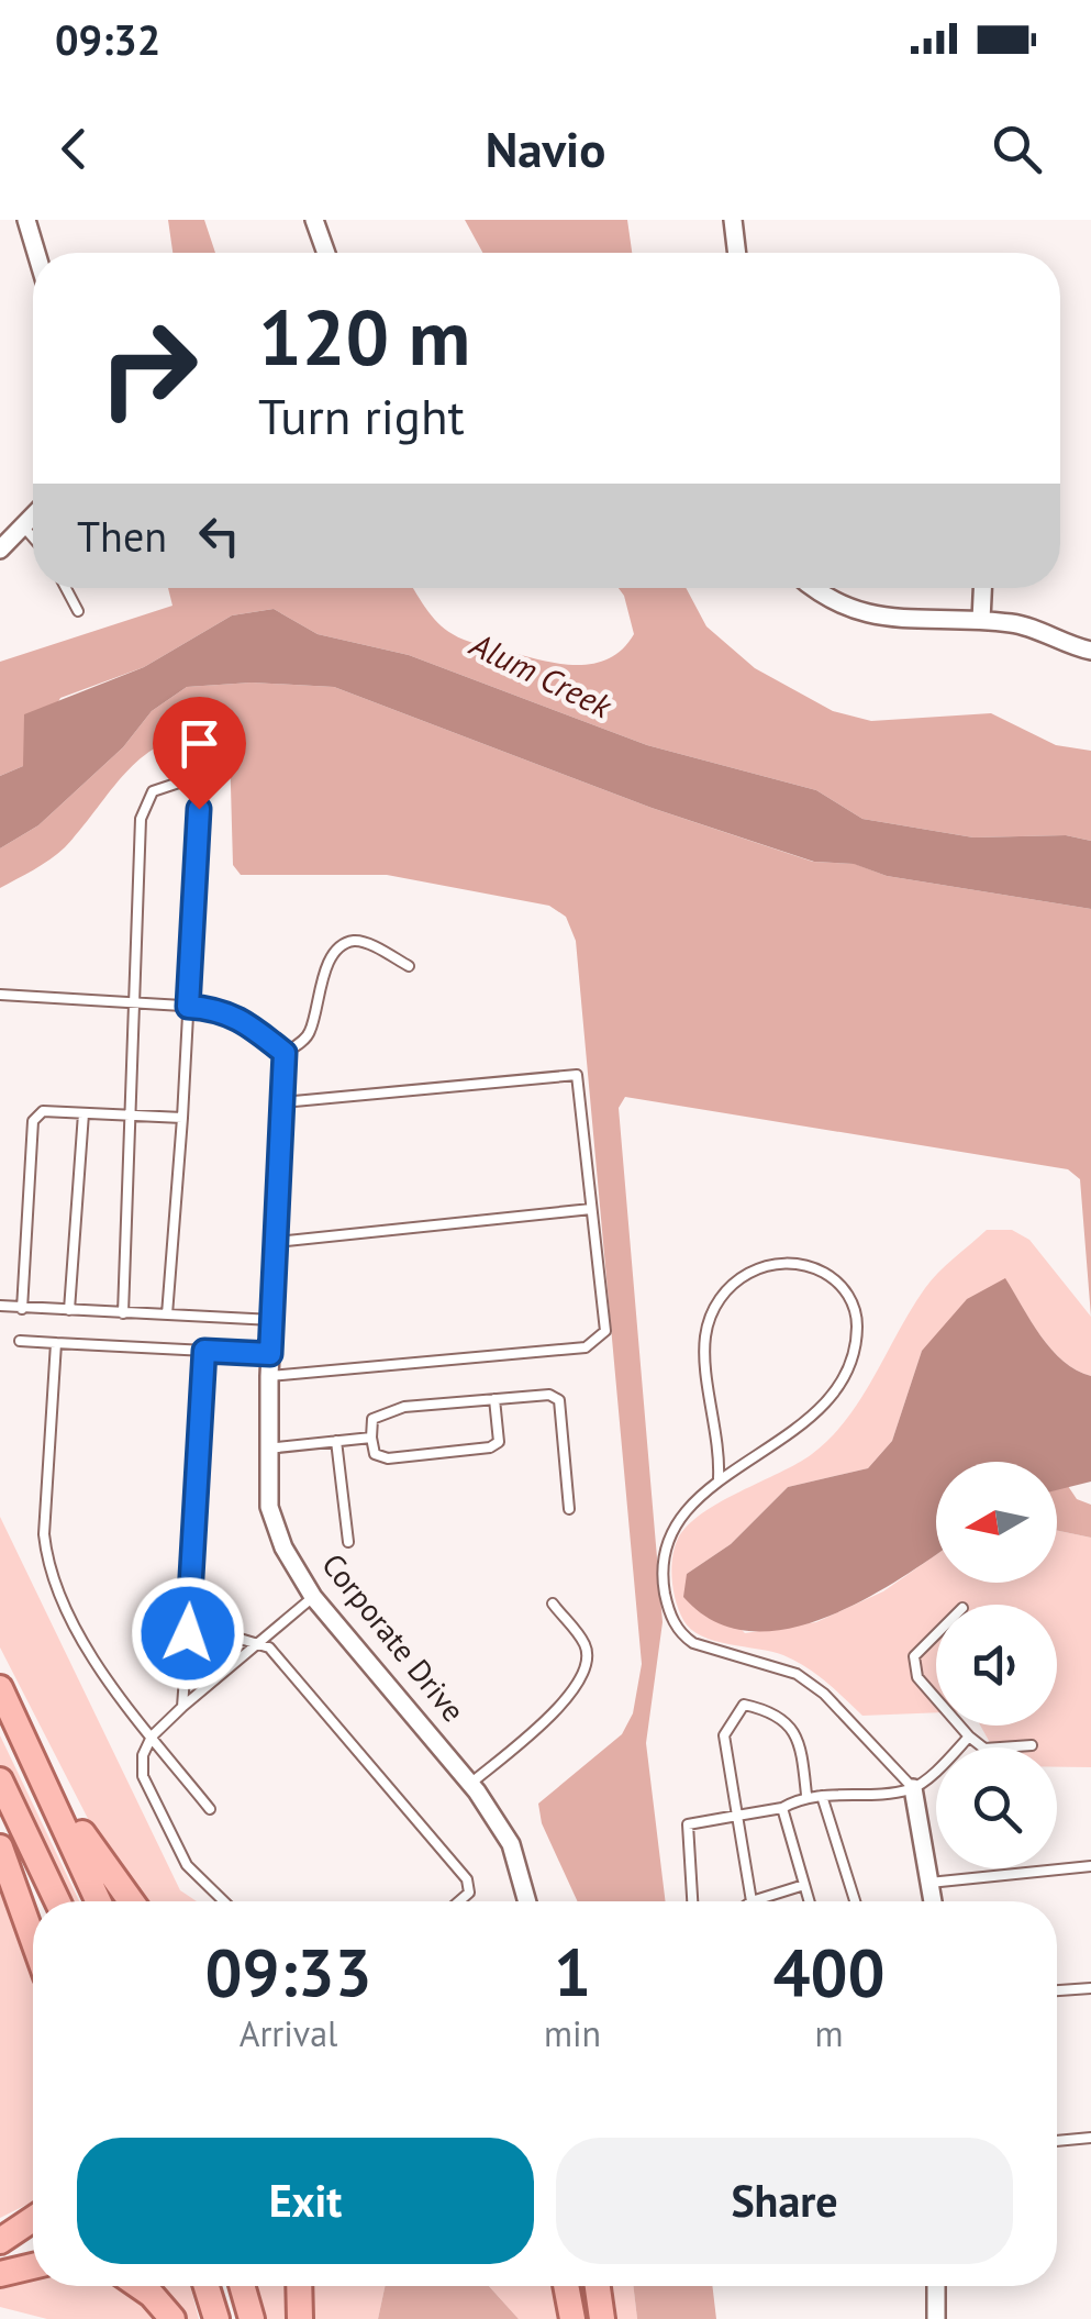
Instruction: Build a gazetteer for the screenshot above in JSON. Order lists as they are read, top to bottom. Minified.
{"streets":{"street":["Corporate Drive"]},"water":["Alum Creek"],"north":"left","page":{"status":"09:32","header":"Navio","turn":["120 m","Turn right"],"then":"Then","eta":["09:33","Arrival","1","min","400","m"],"buttons":["Exit","Share"]}}
